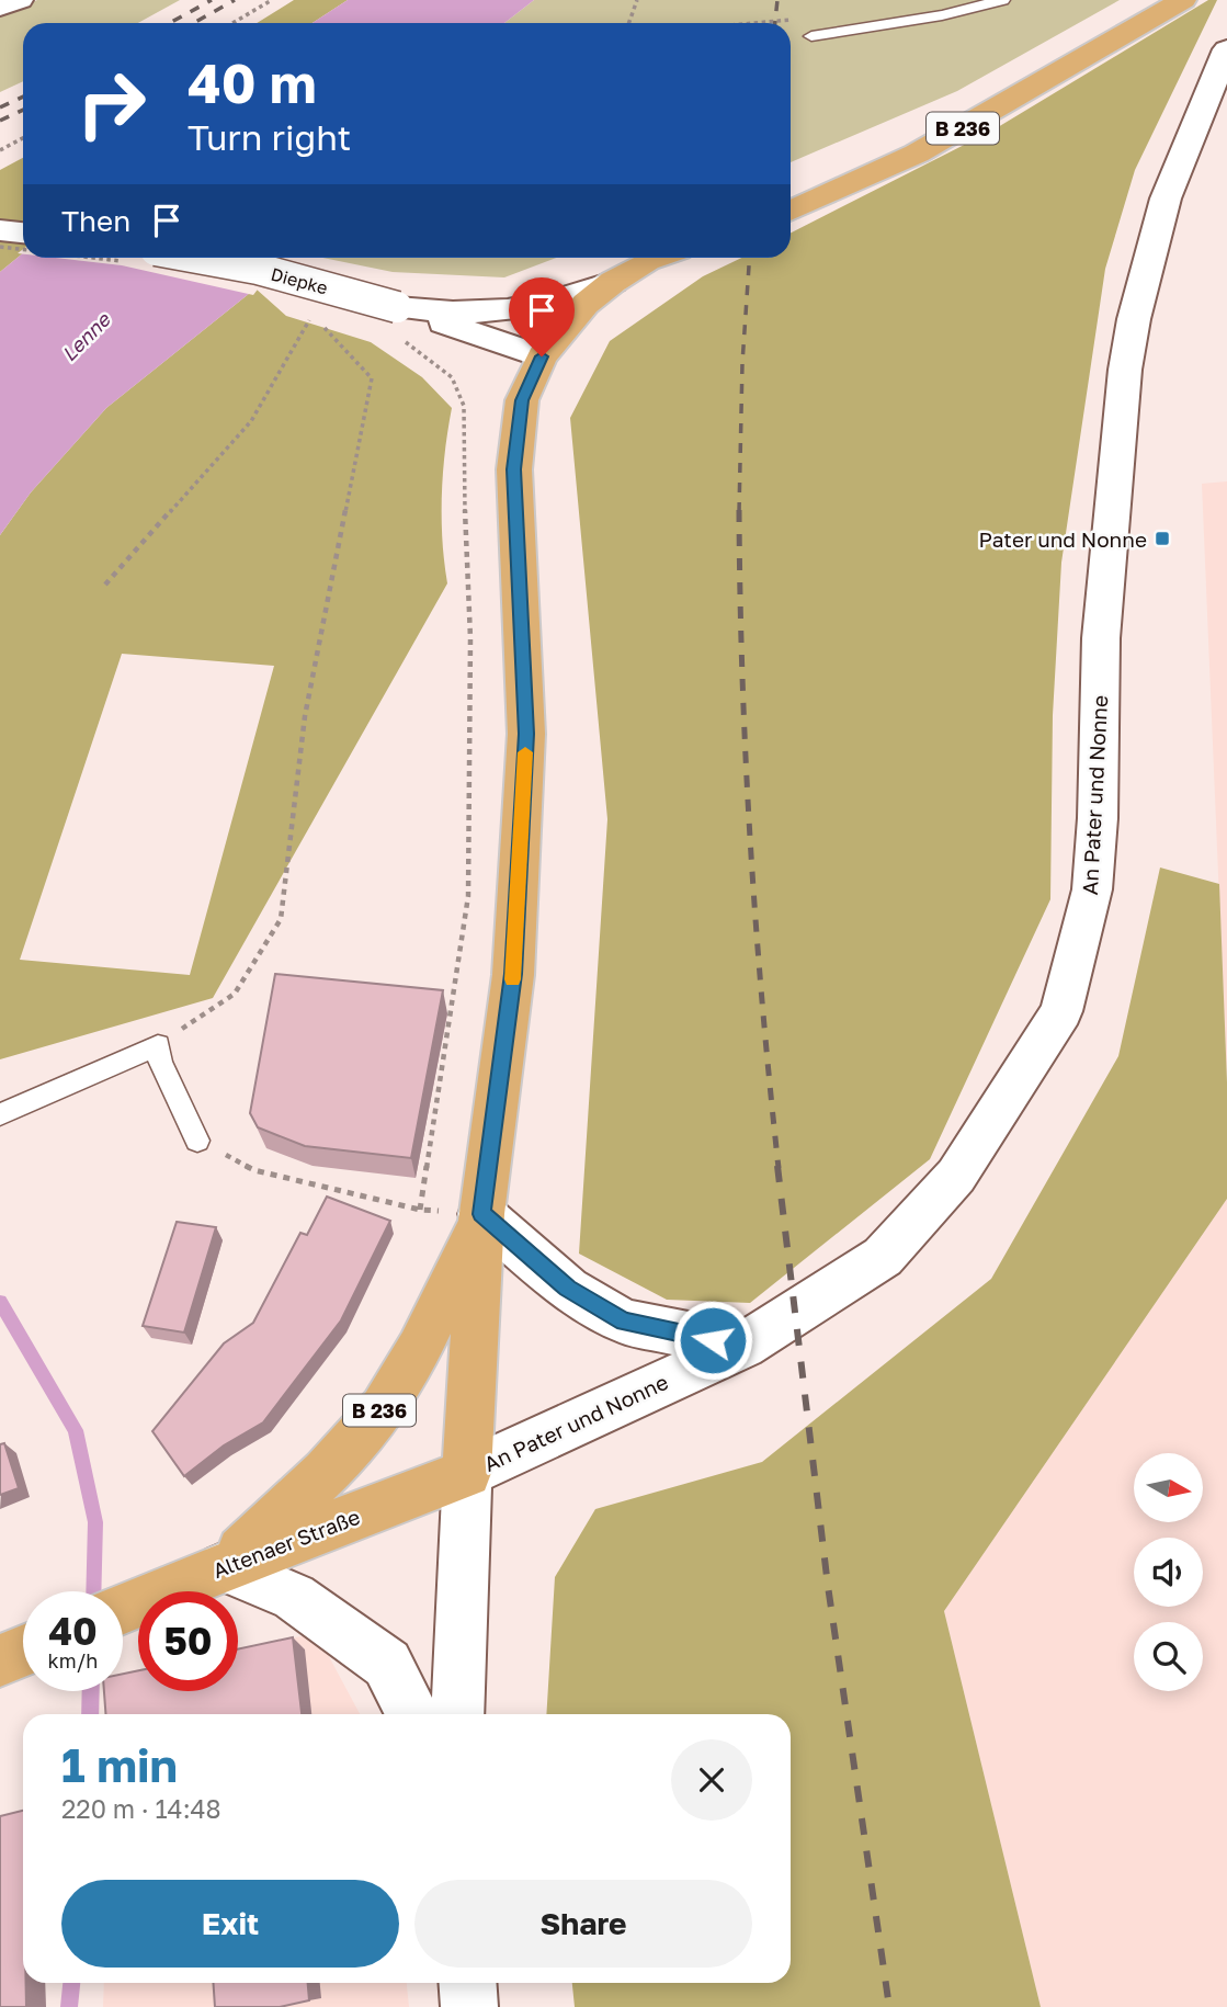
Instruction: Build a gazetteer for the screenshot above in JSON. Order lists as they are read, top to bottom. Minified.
{"streets":{"main road":["B 236","Diepke","An Pater und Nonne","Altenaer Straße"]},"crossings":[["B 236","Diepke"],["B 236","An Pater und Nonne"],["B 236","Altenaer Straße"],["An Pater und Nonne","Altenaer Straße"]],"water":["Lenne"],"places":{"transit":["Pater und Nonne"]},"north":"right","page":{"turn":["40 m","Turn right"],"then":"Then","speed":"40 km/h","limit":"50","heading":["1 min","220 m · 14:48"],"buttons":["Exit","Share"]}}
